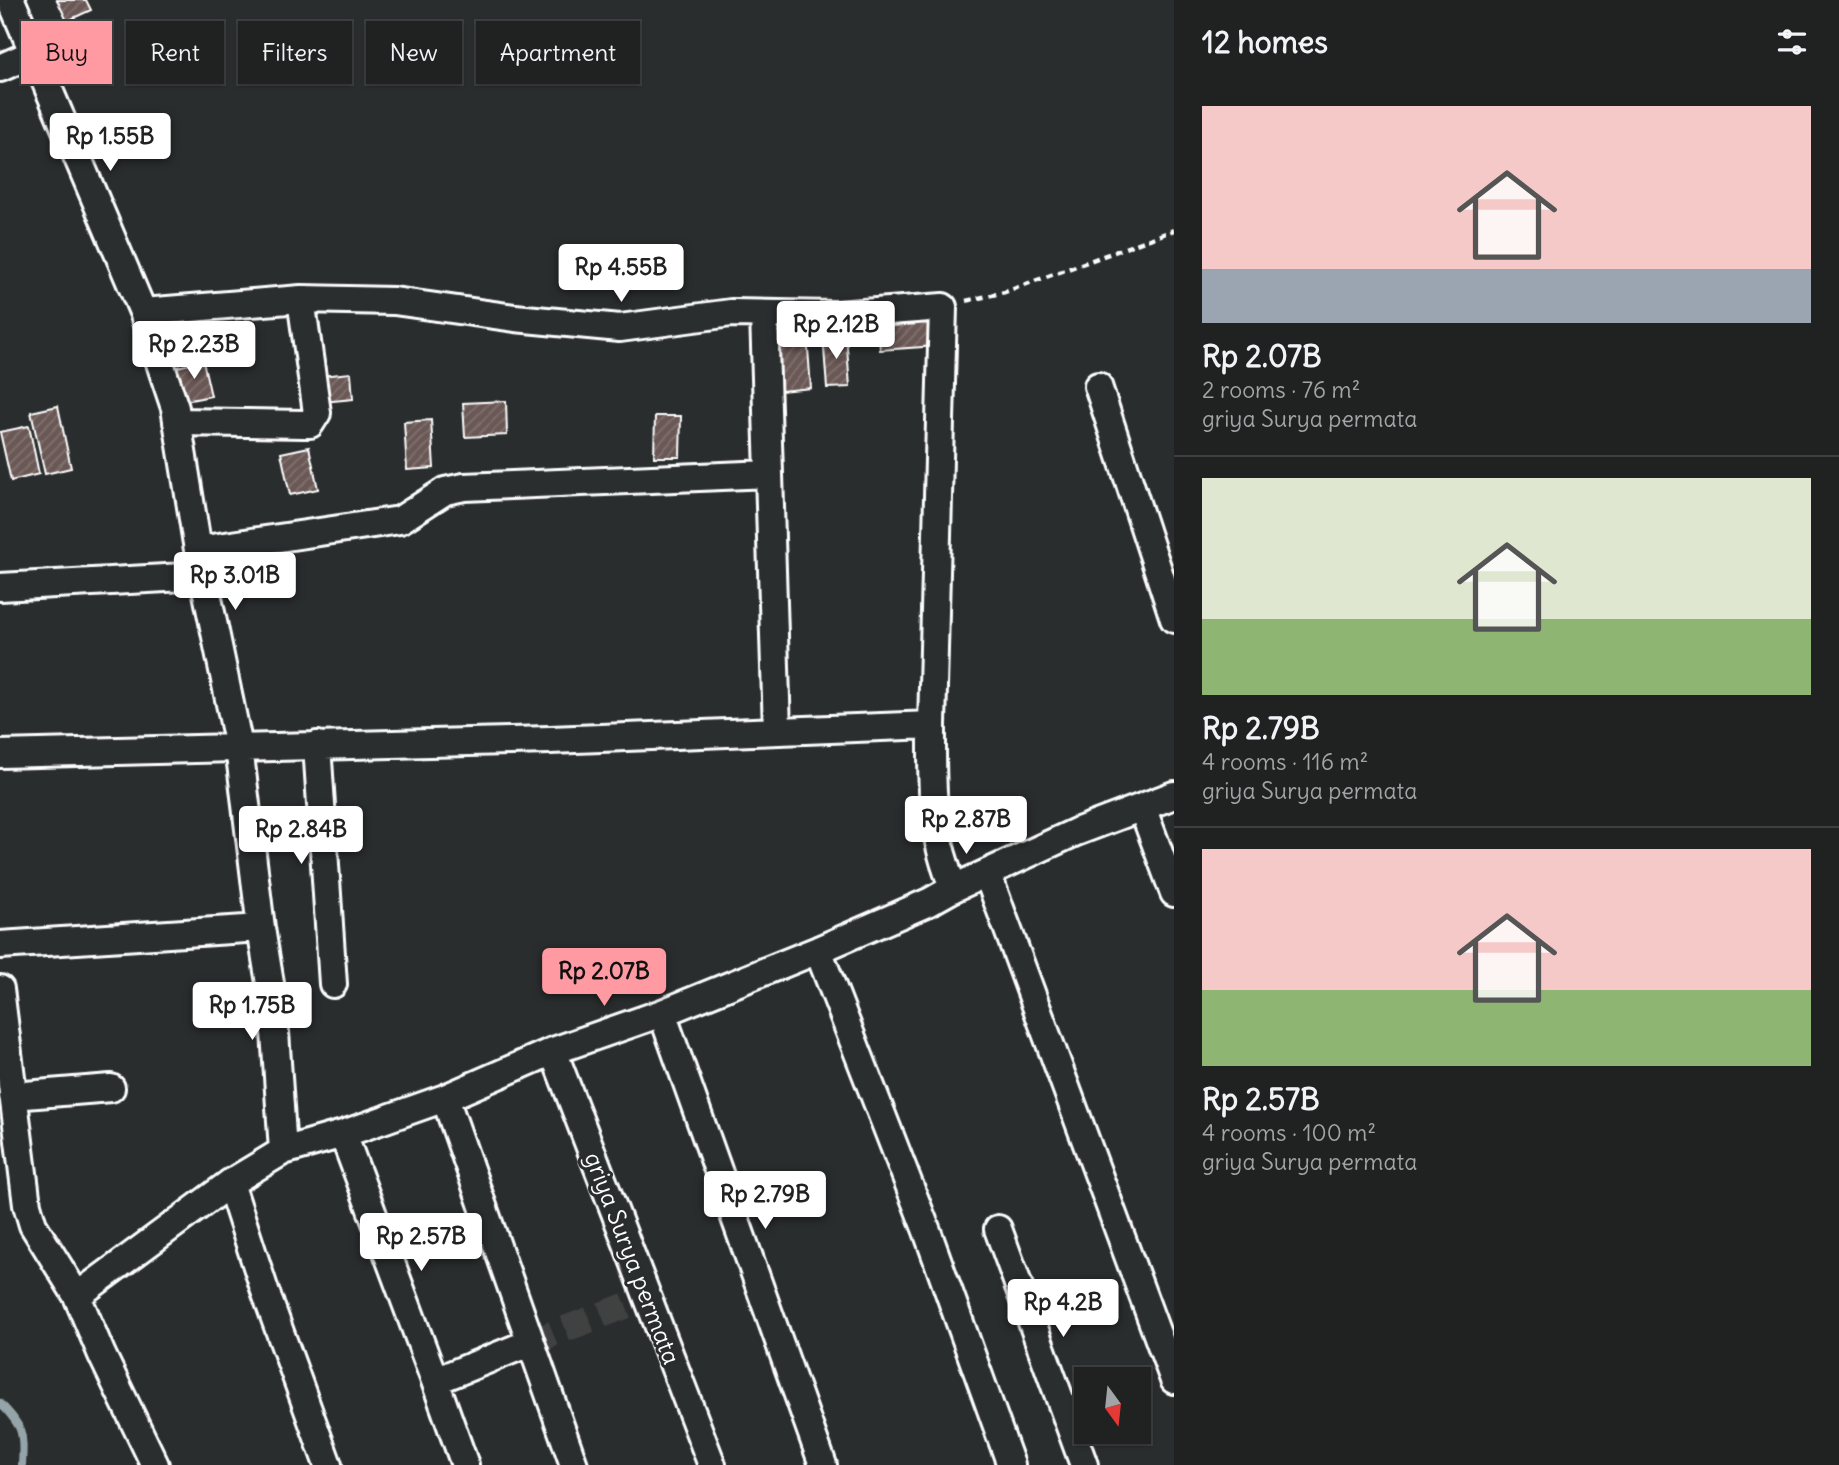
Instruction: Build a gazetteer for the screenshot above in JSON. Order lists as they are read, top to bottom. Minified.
{"streets":{"street":["griya Surya permata"]},"north":"bottom","page":{"heading":"12 homes","chip":["Buy","Rent","Filters","New","Apartment"],"list":[{"name":"Rp 2.07B","note":"2 rooms · 76 m² · griya Surya permata"},{"name":"Rp 2.79B","note":"4 rooms · 116 m² · griya Surya permata"},{"name":"Rp 2.57B","note":"4 rooms · 100 m² · griya Surya permata"}],"price":["Rp 1.55B","Rp 4.55B","Rp 2.12B","Rp 2.23B","Rp 3.01B","Rp 2.87B","Rp 2.84B","Rp 2.07B","Rp 1.75B","Rp 2.79B","Rp 2.57B","Rp 4.2B"]}}
